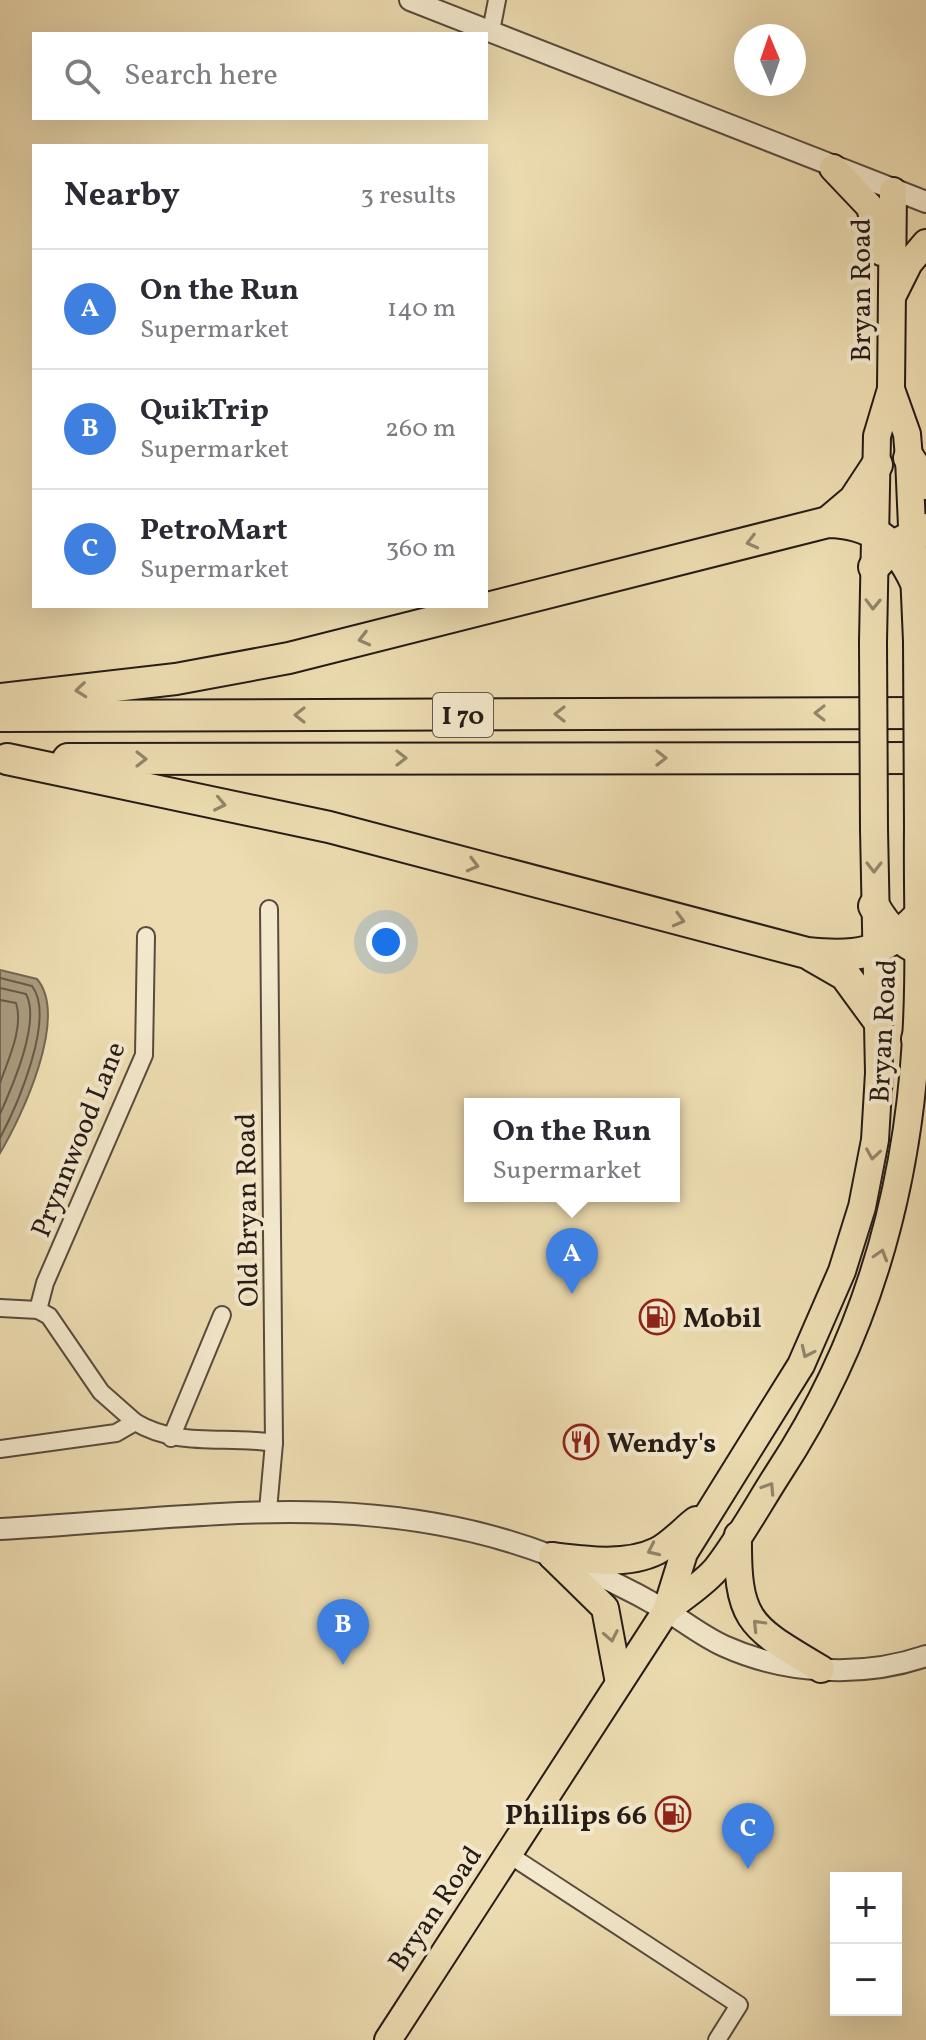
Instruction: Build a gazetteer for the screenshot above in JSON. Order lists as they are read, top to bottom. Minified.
{"streets":{"highway":["I 70"],"main road":["Bryan Road"],"street":["Prynnwood Lane","Old Bryan Road"]},"places":{"fuel station":["Mobil","Phillips 66"],"restaurant":["Wendy's"]},"north":"top","page":{"search":"Search here","heading":["Nearby","3 results"],"list":[{"mark":"A","name":"On the Run","note":"Supermarket","value":"140 m"},{"mark":"B","name":"QuikTrip","note":"Supermarket","value":"260 m"},{"mark":"C","name":"PetroMart","note":"Supermarket","value":"360 m"}],"popup":["On the Run","Supermarket"],"pins":["A","B","C"],"map_buttons":["+","−"]}}
